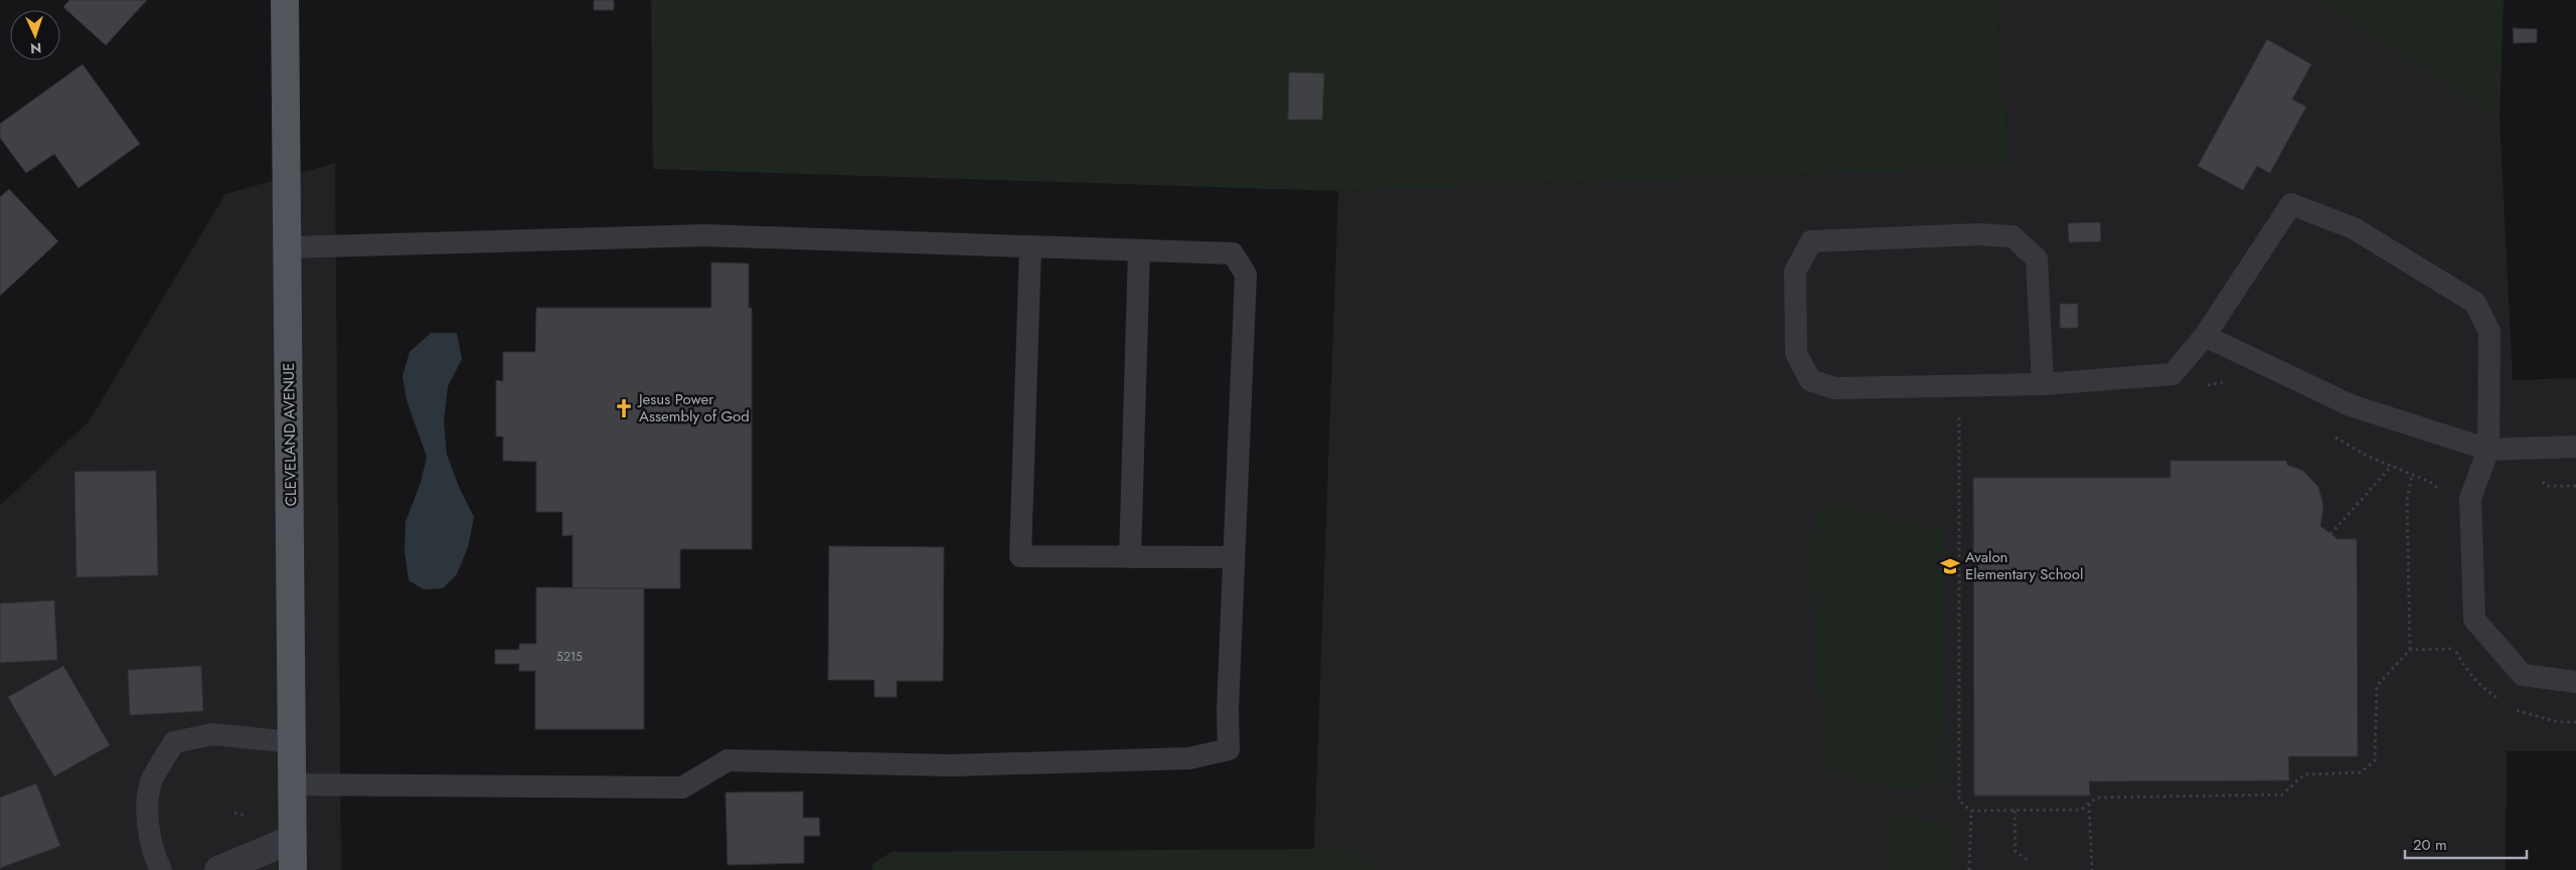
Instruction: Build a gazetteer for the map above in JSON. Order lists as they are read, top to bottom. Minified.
{"streets":{"main road":["CLEVELAND AVENUE"]},"places":{"church":["Jesus Power Assembly of God"],"school or university":["Avalon Elementary School"]},"house_numbers":["5215"],"scale_bar":"20 m","north":"bottom"}
